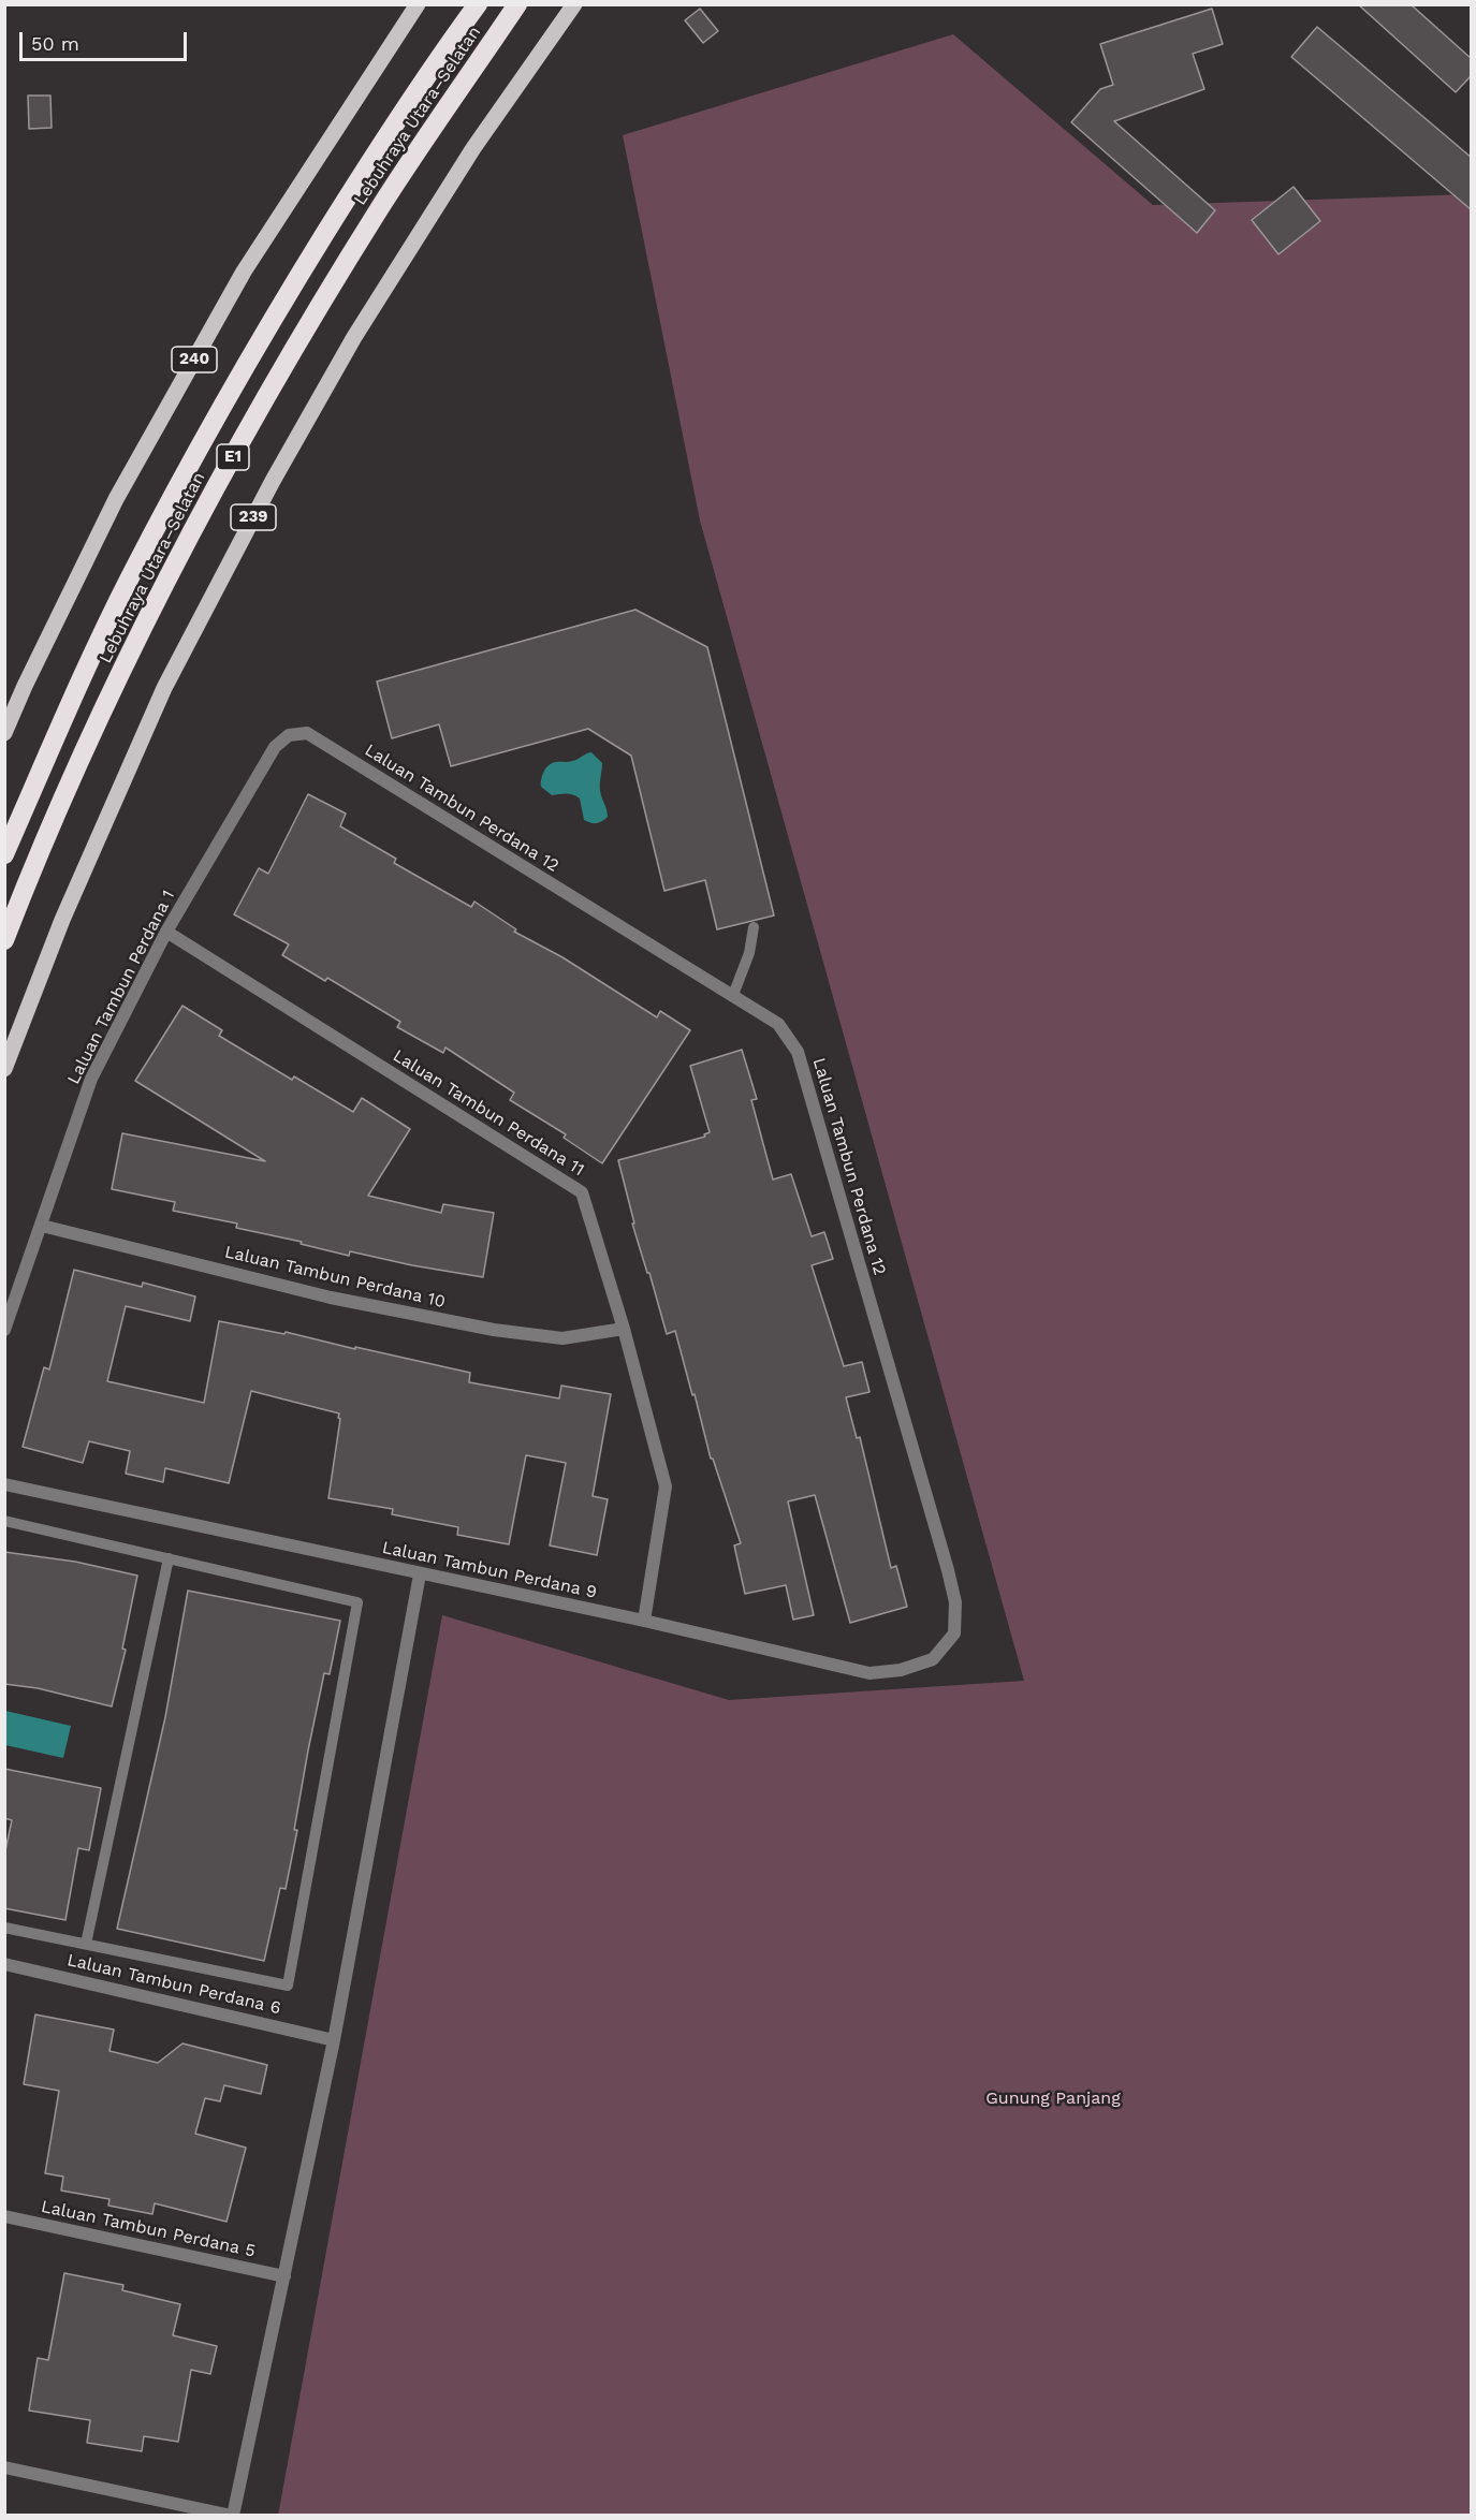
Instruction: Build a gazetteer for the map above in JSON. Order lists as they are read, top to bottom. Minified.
{"streets":{"highway":["Lebuhraya Utara–Selatan","E1"],"main road":["240","239"],"street":["Laluan Tambun Perdana 12","Laluan Tambun Perdana 1","Laluan Tambun Perdana 11","Laluan Tambun Perdana 10","Laluan Tambun Perdana 9","Laluan Tambun Perdana 6","Laluan Tambun Perdana 5"]},"crossings":[["Laluan Tambun Perdana 12","Laluan Tambun Perdana 1"],["Laluan Tambun Perdana 12","Laluan Tambun Perdana 9"],["Laluan Tambun Perdana 1","Laluan Tambun Perdana 11"],["Laluan Tambun Perdana 1","Laluan Tambun Perdana 10"],["Laluan Tambun Perdana 11","Laluan Tambun Perdana 10"],["Laluan Tambun Perdana 11","Laluan Tambun Perdana 9"]],"parks":["Gunung Panjang"],"scale_bar":"50 m"}
